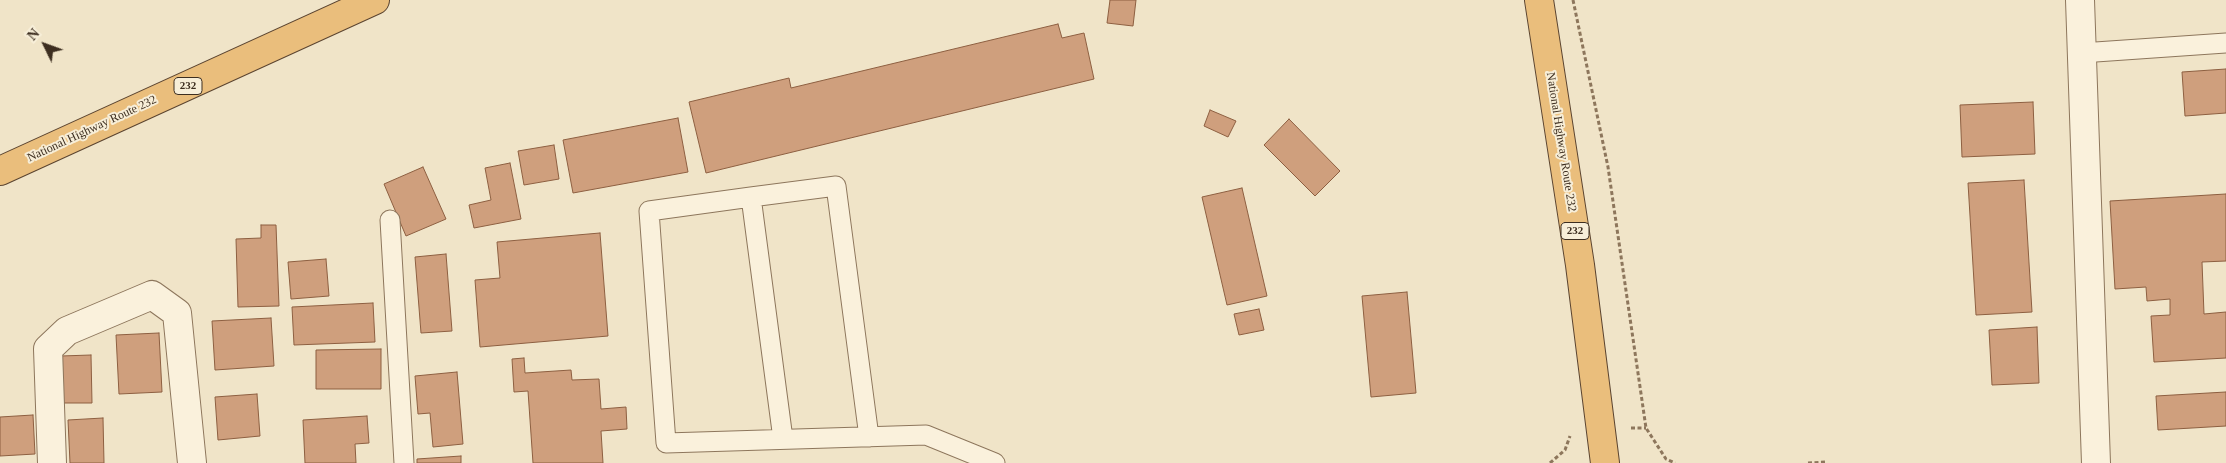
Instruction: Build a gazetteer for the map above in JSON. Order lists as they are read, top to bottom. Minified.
{"streets":{"highway":["232","National Highway Route 232"]},"north":"top left"}
